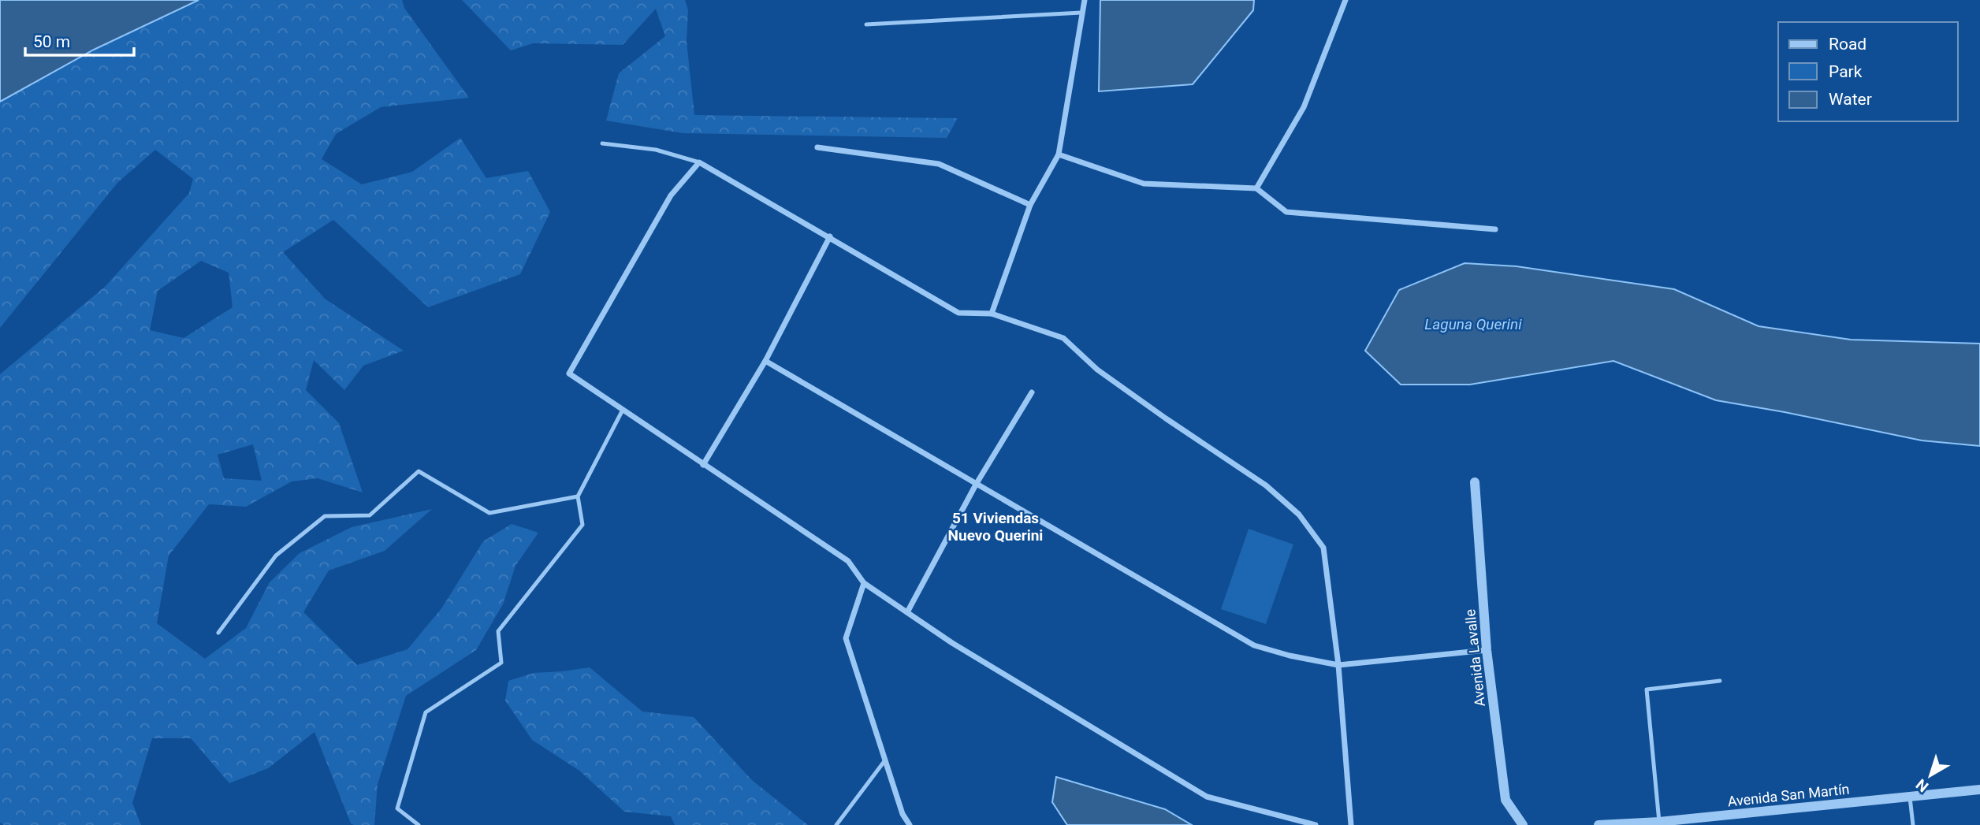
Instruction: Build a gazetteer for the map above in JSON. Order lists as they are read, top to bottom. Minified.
{"streets":{"street":["Avenida Lavalle","Avenida San Martín"]},"districts":["51 Viviendas Nuevo Querini"],"water":["Laguna Querini"],"legend":["Road","Park","Water"],"scale_bar":"50 m","north":"bottom left"}
